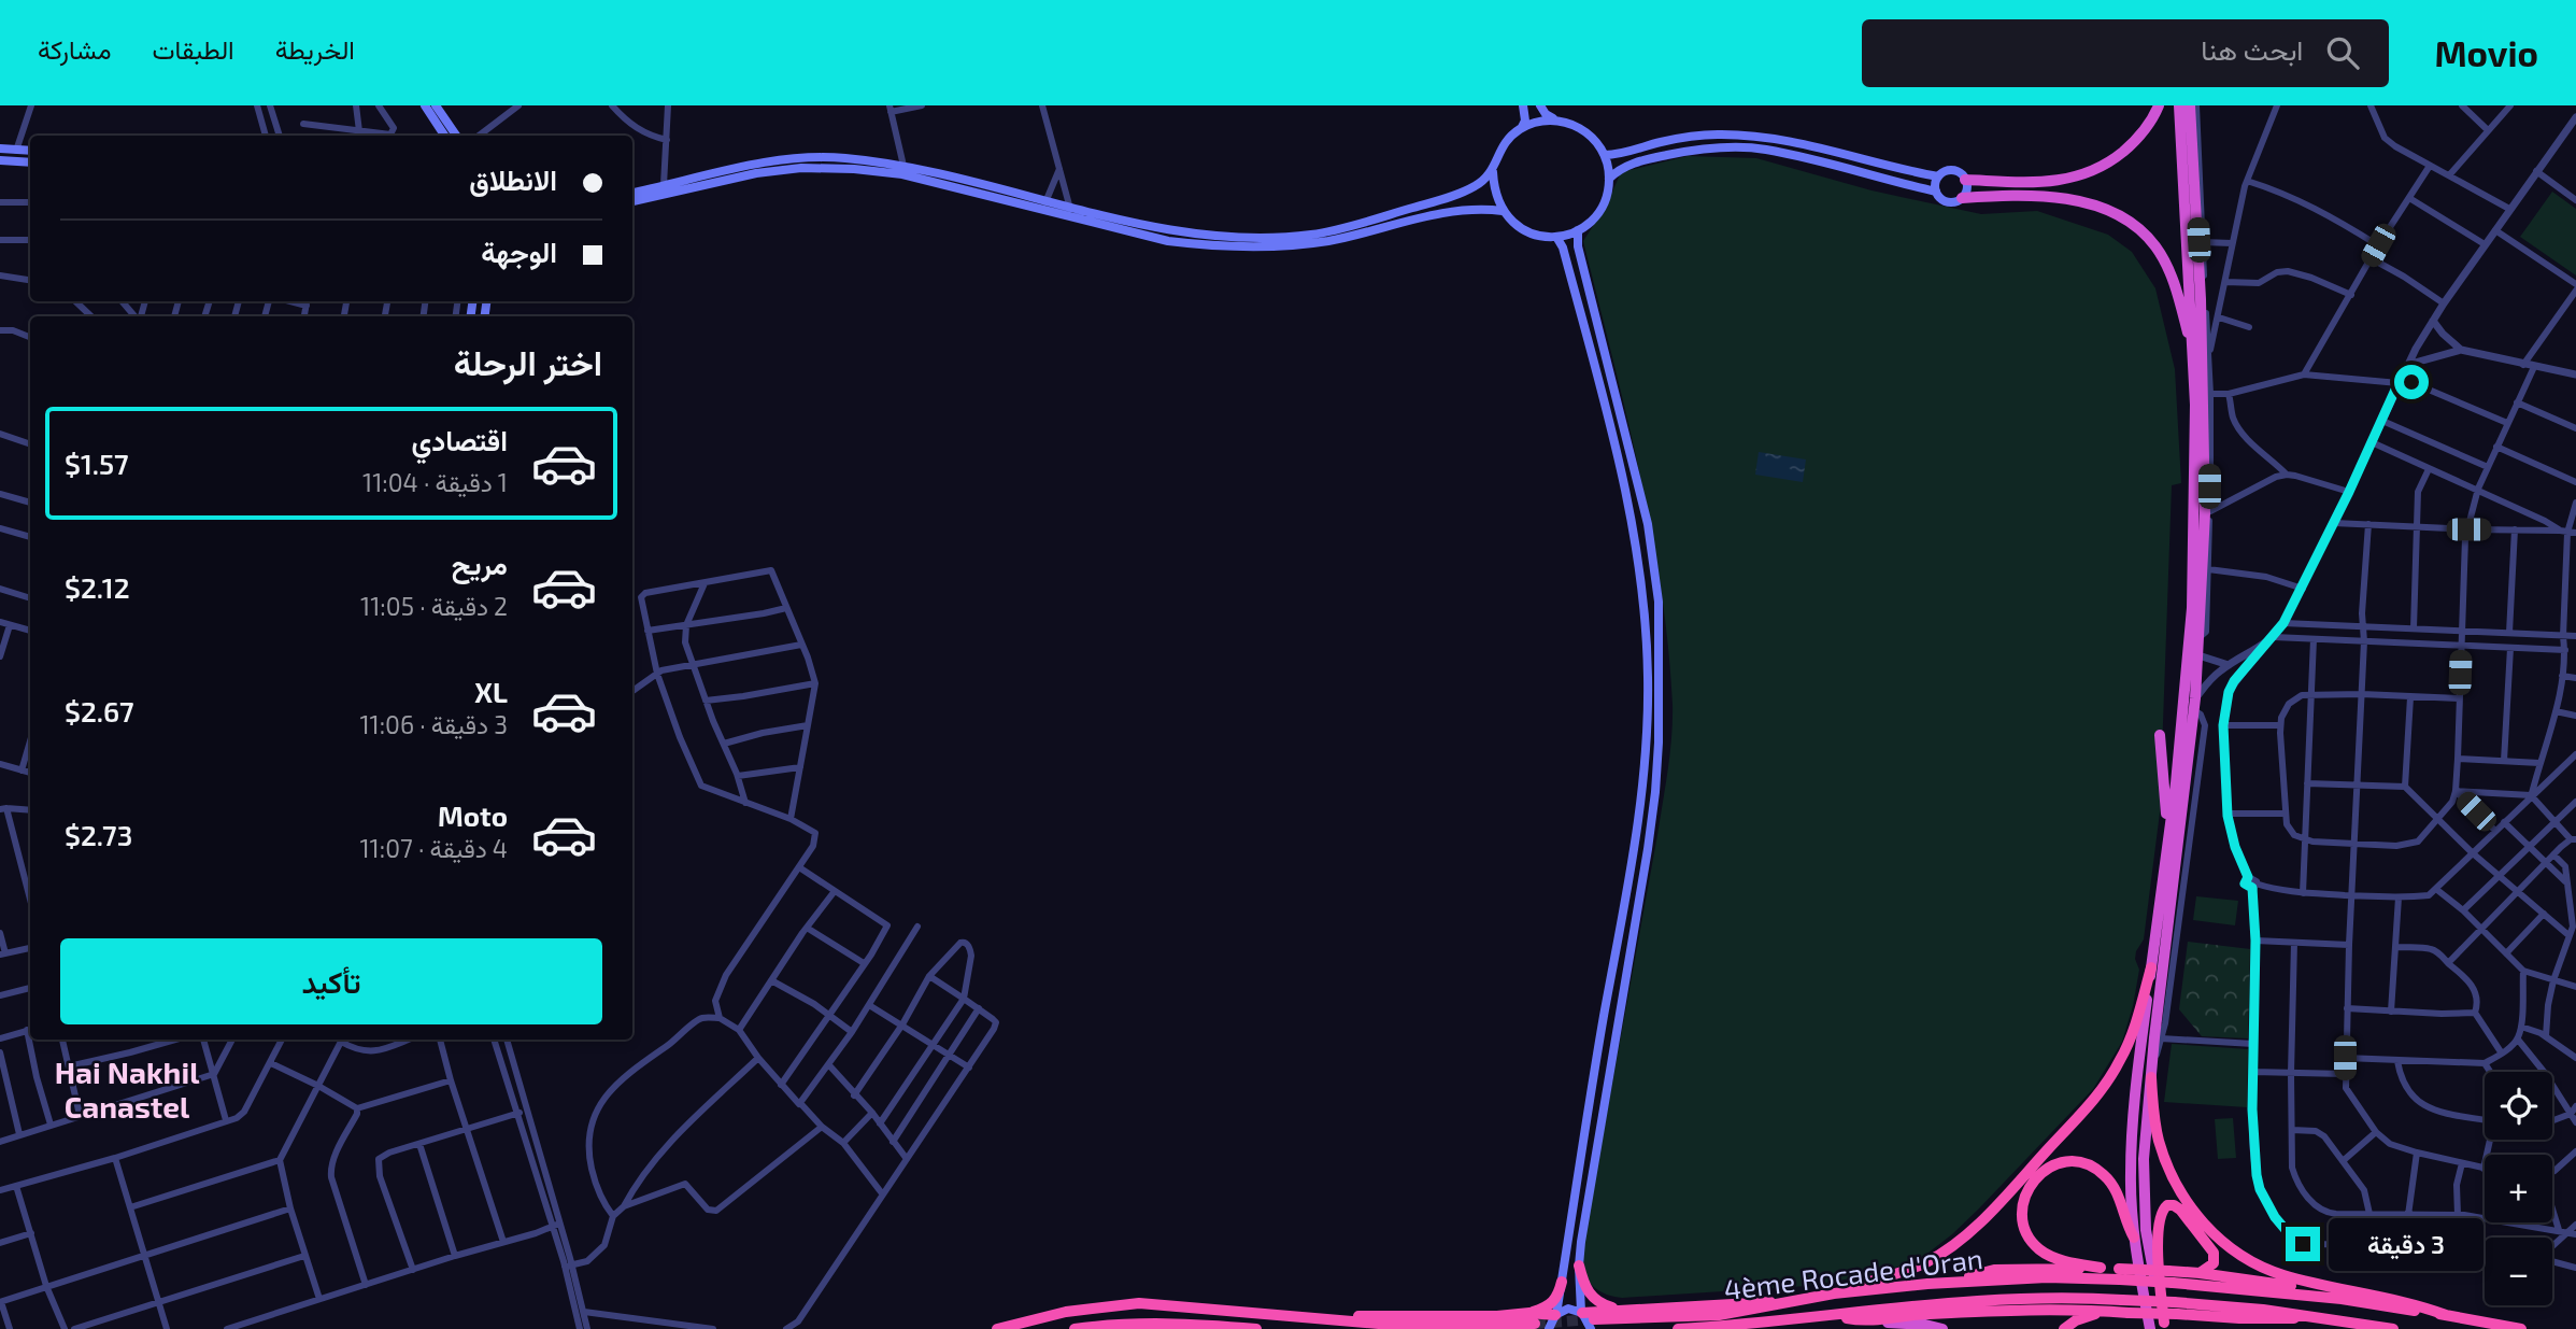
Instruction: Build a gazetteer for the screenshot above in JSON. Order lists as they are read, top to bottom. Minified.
{"streets":{"highway":["4ème Rocade d'Oran"]},"districts":["Hai Nakhil Canastel"],"page":{"header":"Movio","search":"ابحث هنا","nav":["الخريطة","الطبقات","مشاركة"],"banner":["الانطلاق","الوجهة"],"heading":"اختر الرحلة","list":[{"name":"اقتصادي","note":"1 دقيقة · 11:04","value":"$1.57"},{"name":"مريح","note":"2 دقيقة · 11:05","value":"$2.12"},{"name":"XL","note":"3 دقيقة · 11:06","value":"$2.67"},{"name":"Moto","note":"4 دقيقة · 11:07","value":"$2.73"}],"buttons":"تأكيد","map_buttons":["+","−"],"bubble":"3 دقيقة"}}
